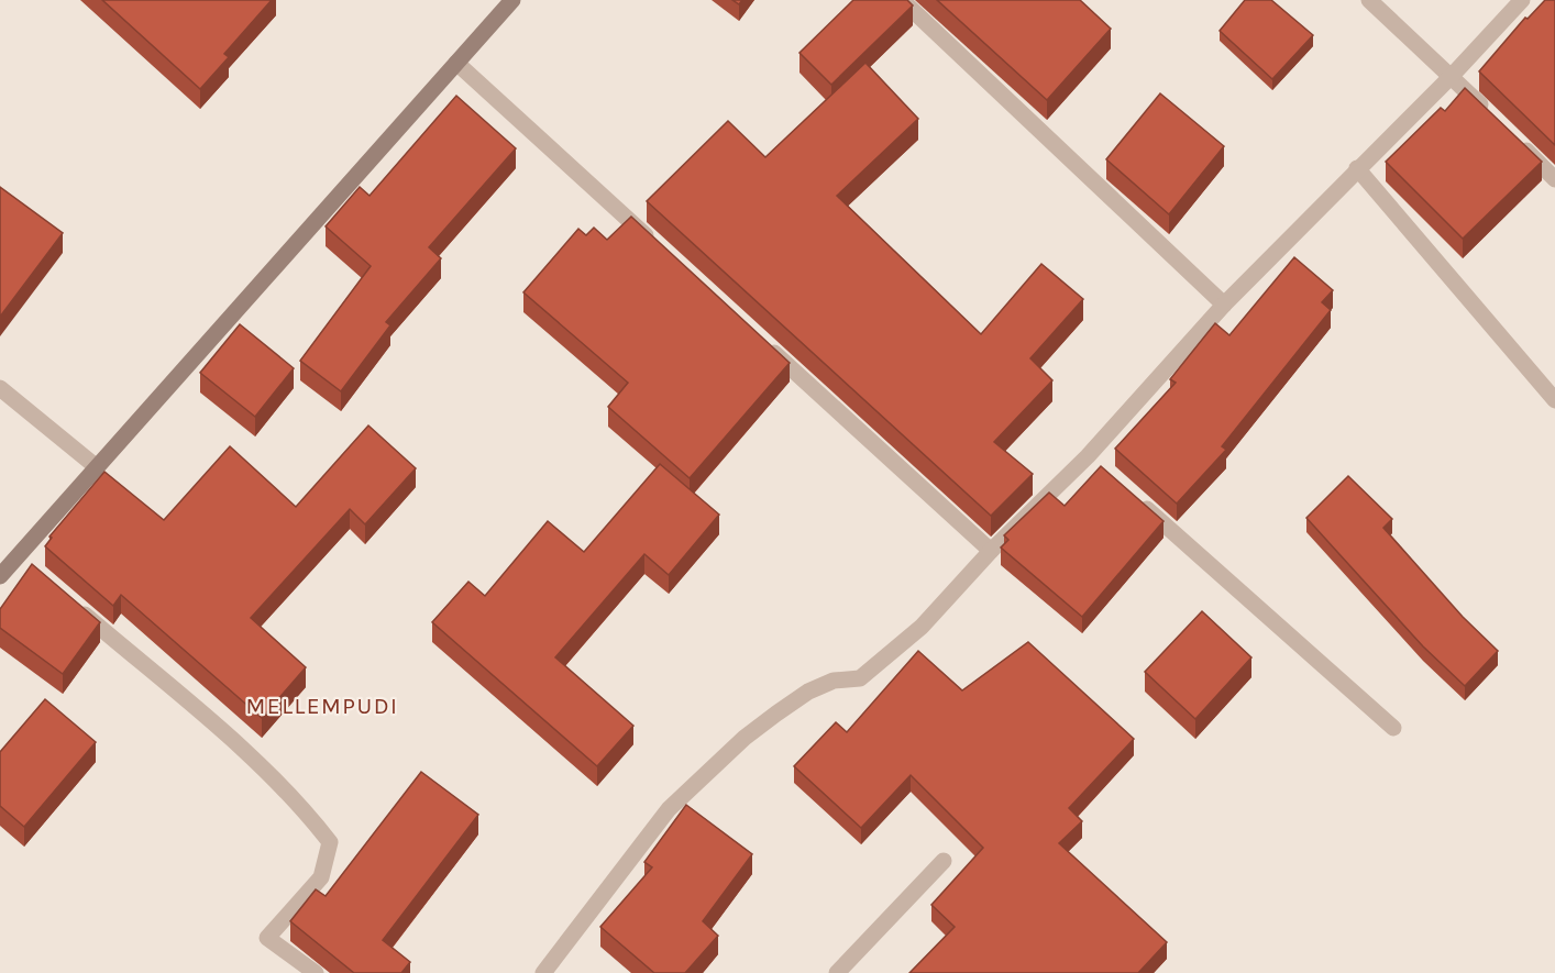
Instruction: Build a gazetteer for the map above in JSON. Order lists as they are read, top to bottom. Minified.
{"districts":["MELLEMPUDI"]}
